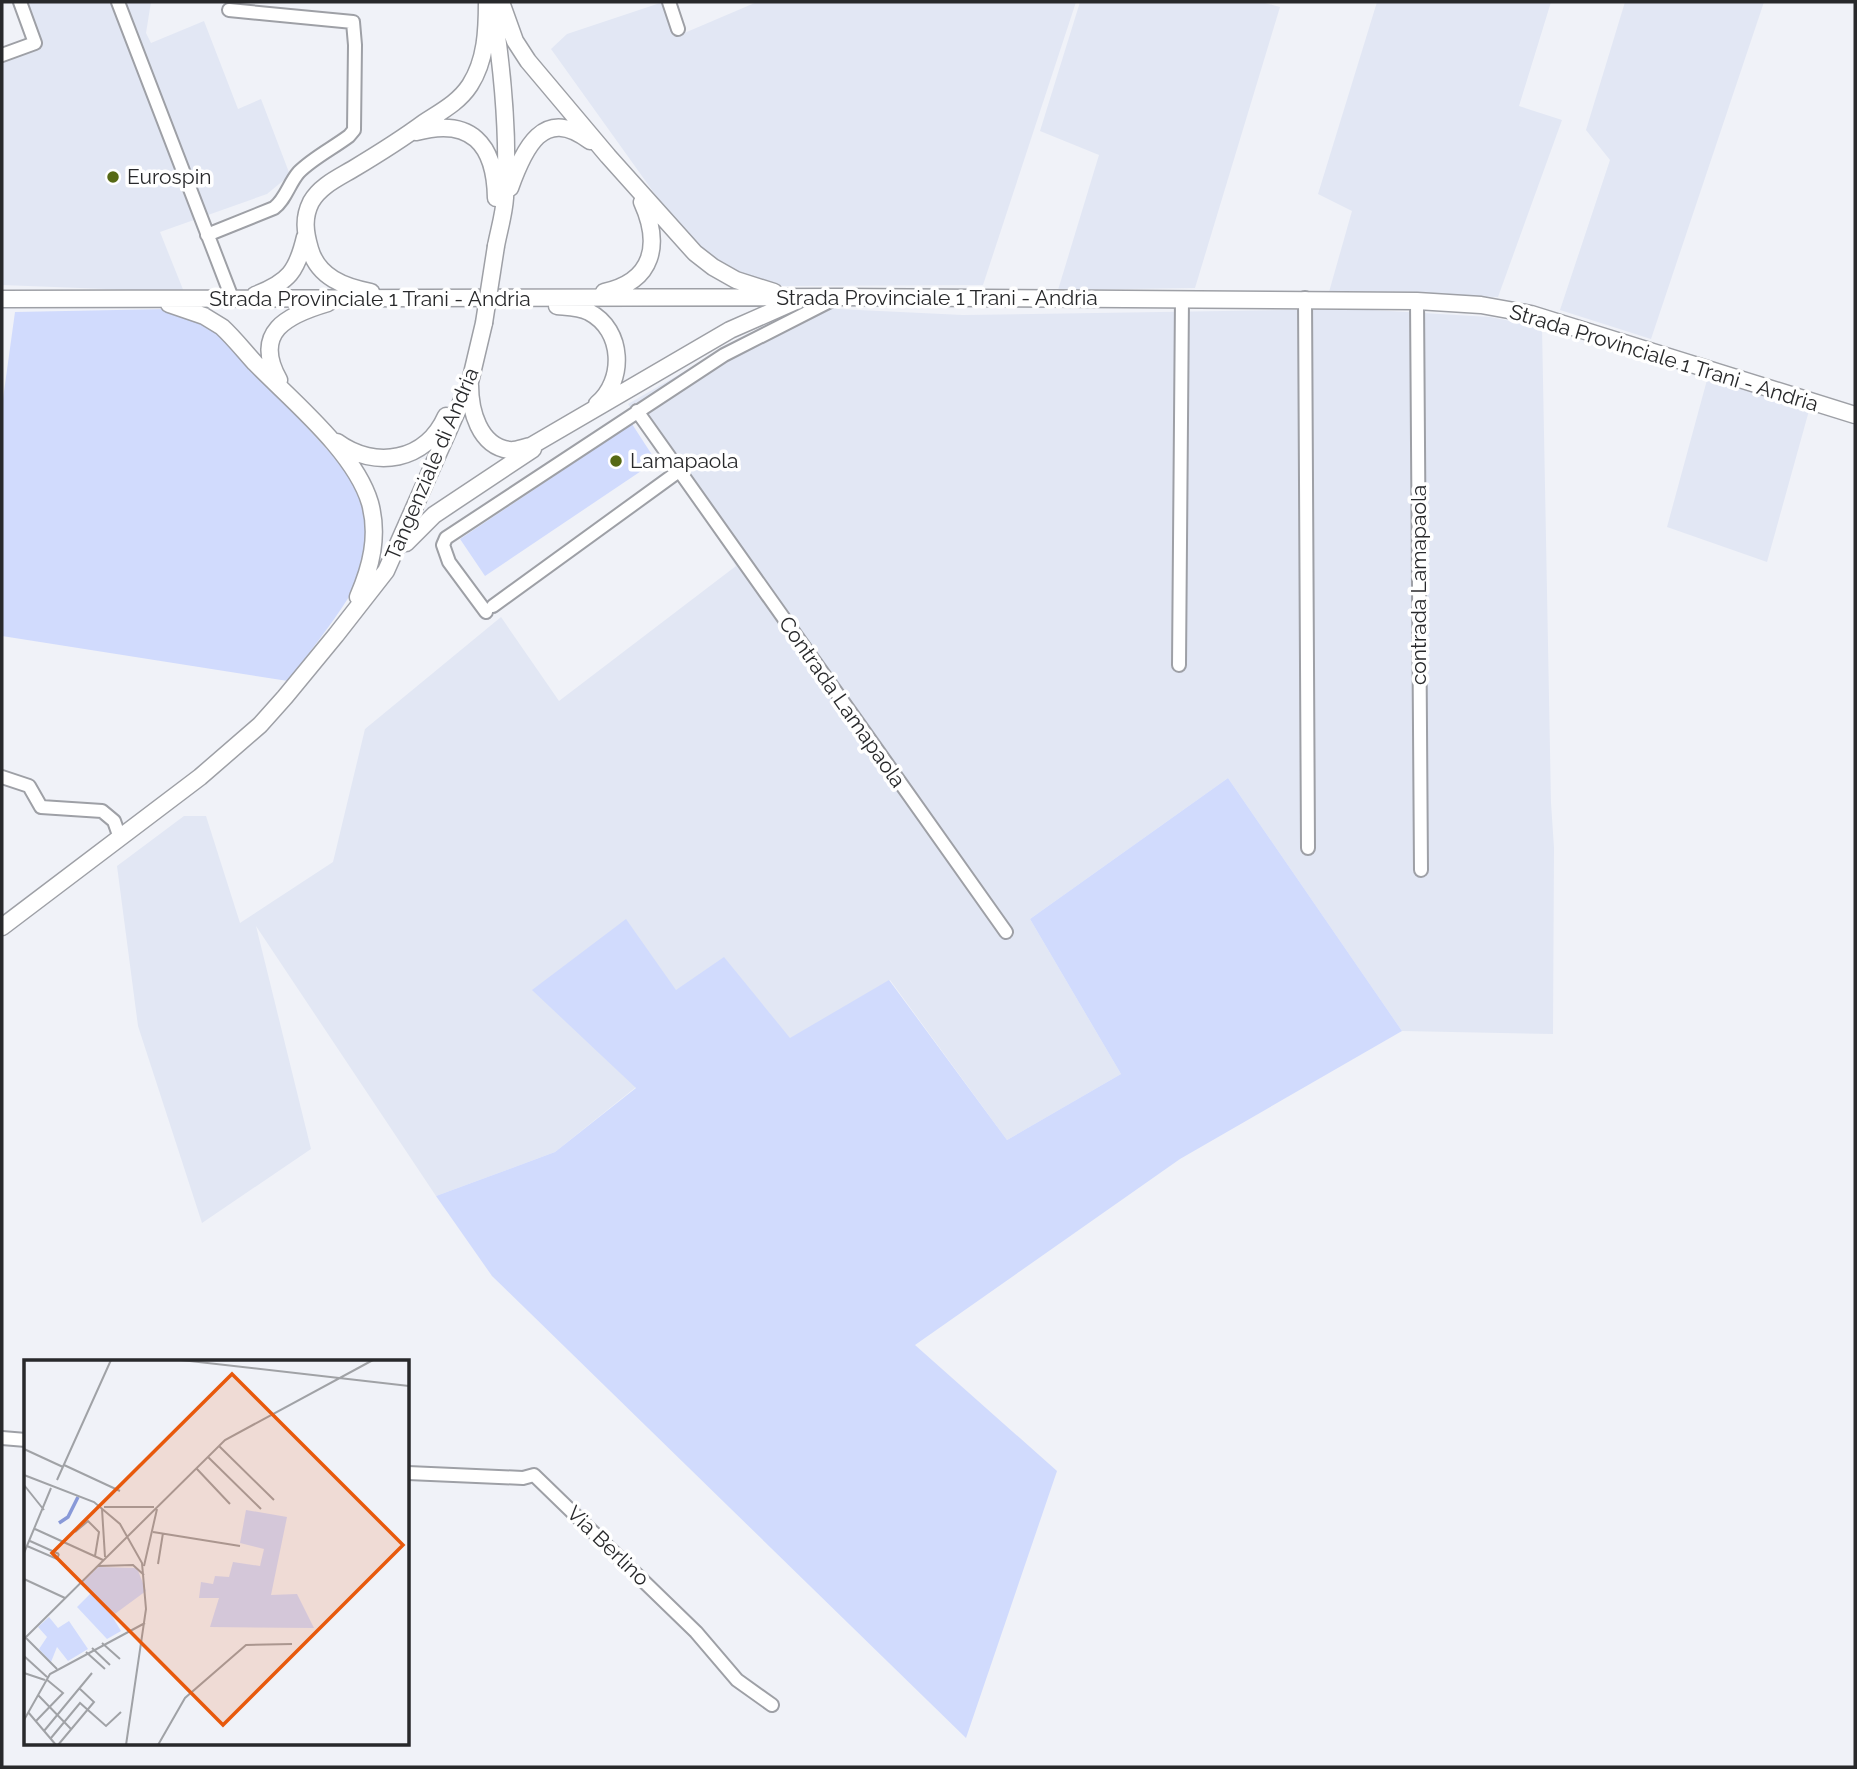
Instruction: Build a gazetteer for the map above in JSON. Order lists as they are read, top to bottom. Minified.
{"streets":{"main road":["Strada Provinciale 1 Trani - Andria","Tangenziale di Andria"],"street":["contrada Lamapaola","Contrada Lamapaola","Via Berlino"]},"crossings":[["Strada Provinciale 1 Trani - Andria","contrada Lamapaola"]],"places":["Eurospin","Lamapaola"]}
